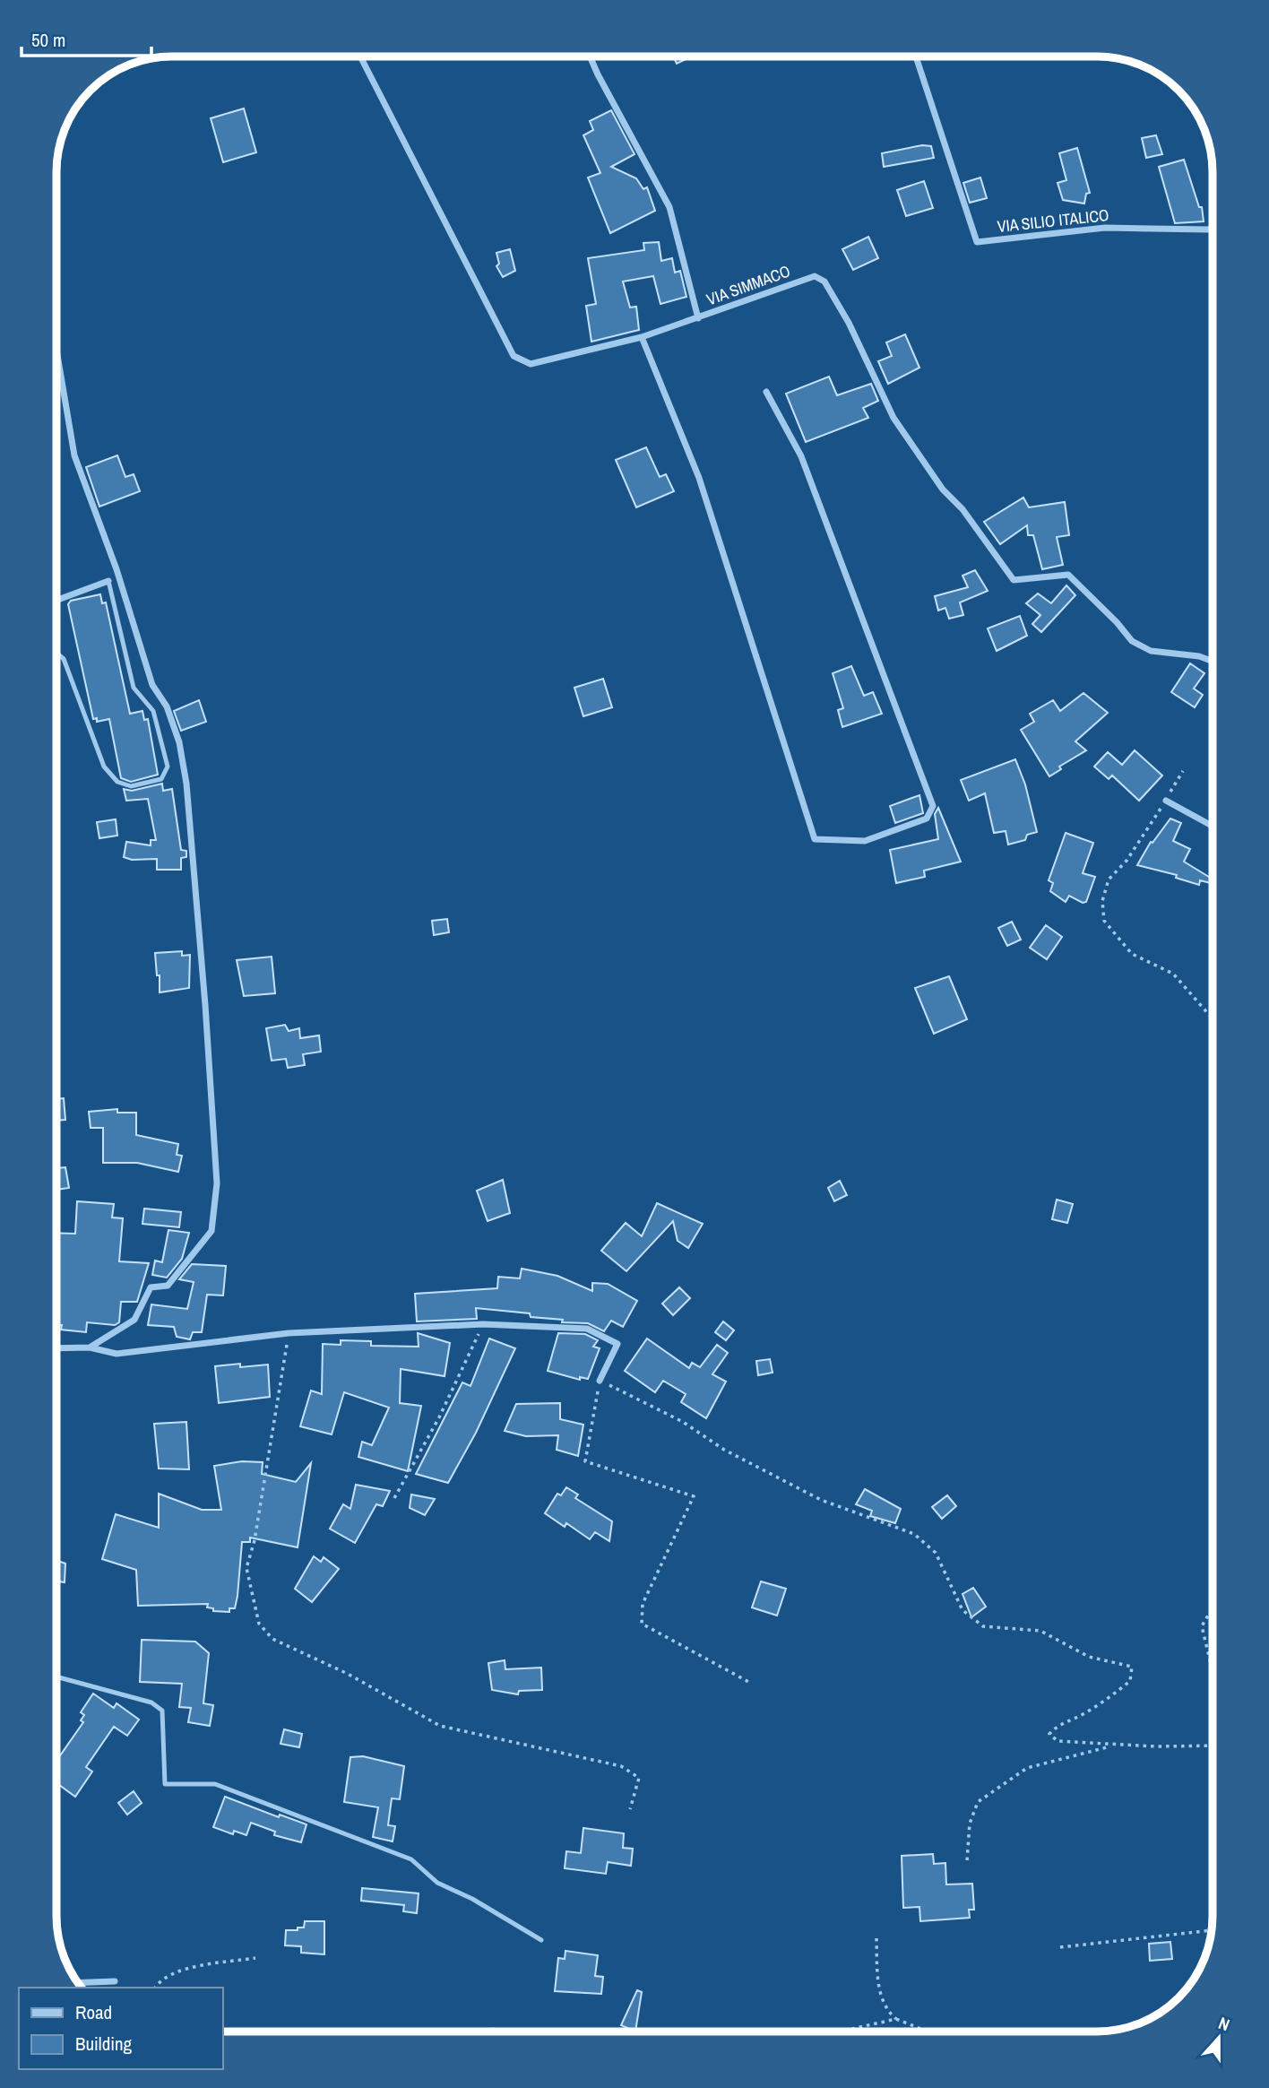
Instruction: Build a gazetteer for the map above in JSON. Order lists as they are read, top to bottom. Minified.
{"streets":{"street":["VIA SILIO ITALICO","VIA SIMMACO"]},"legend":["Road","Building"],"scale_bar":"50 m","north":"top"}
